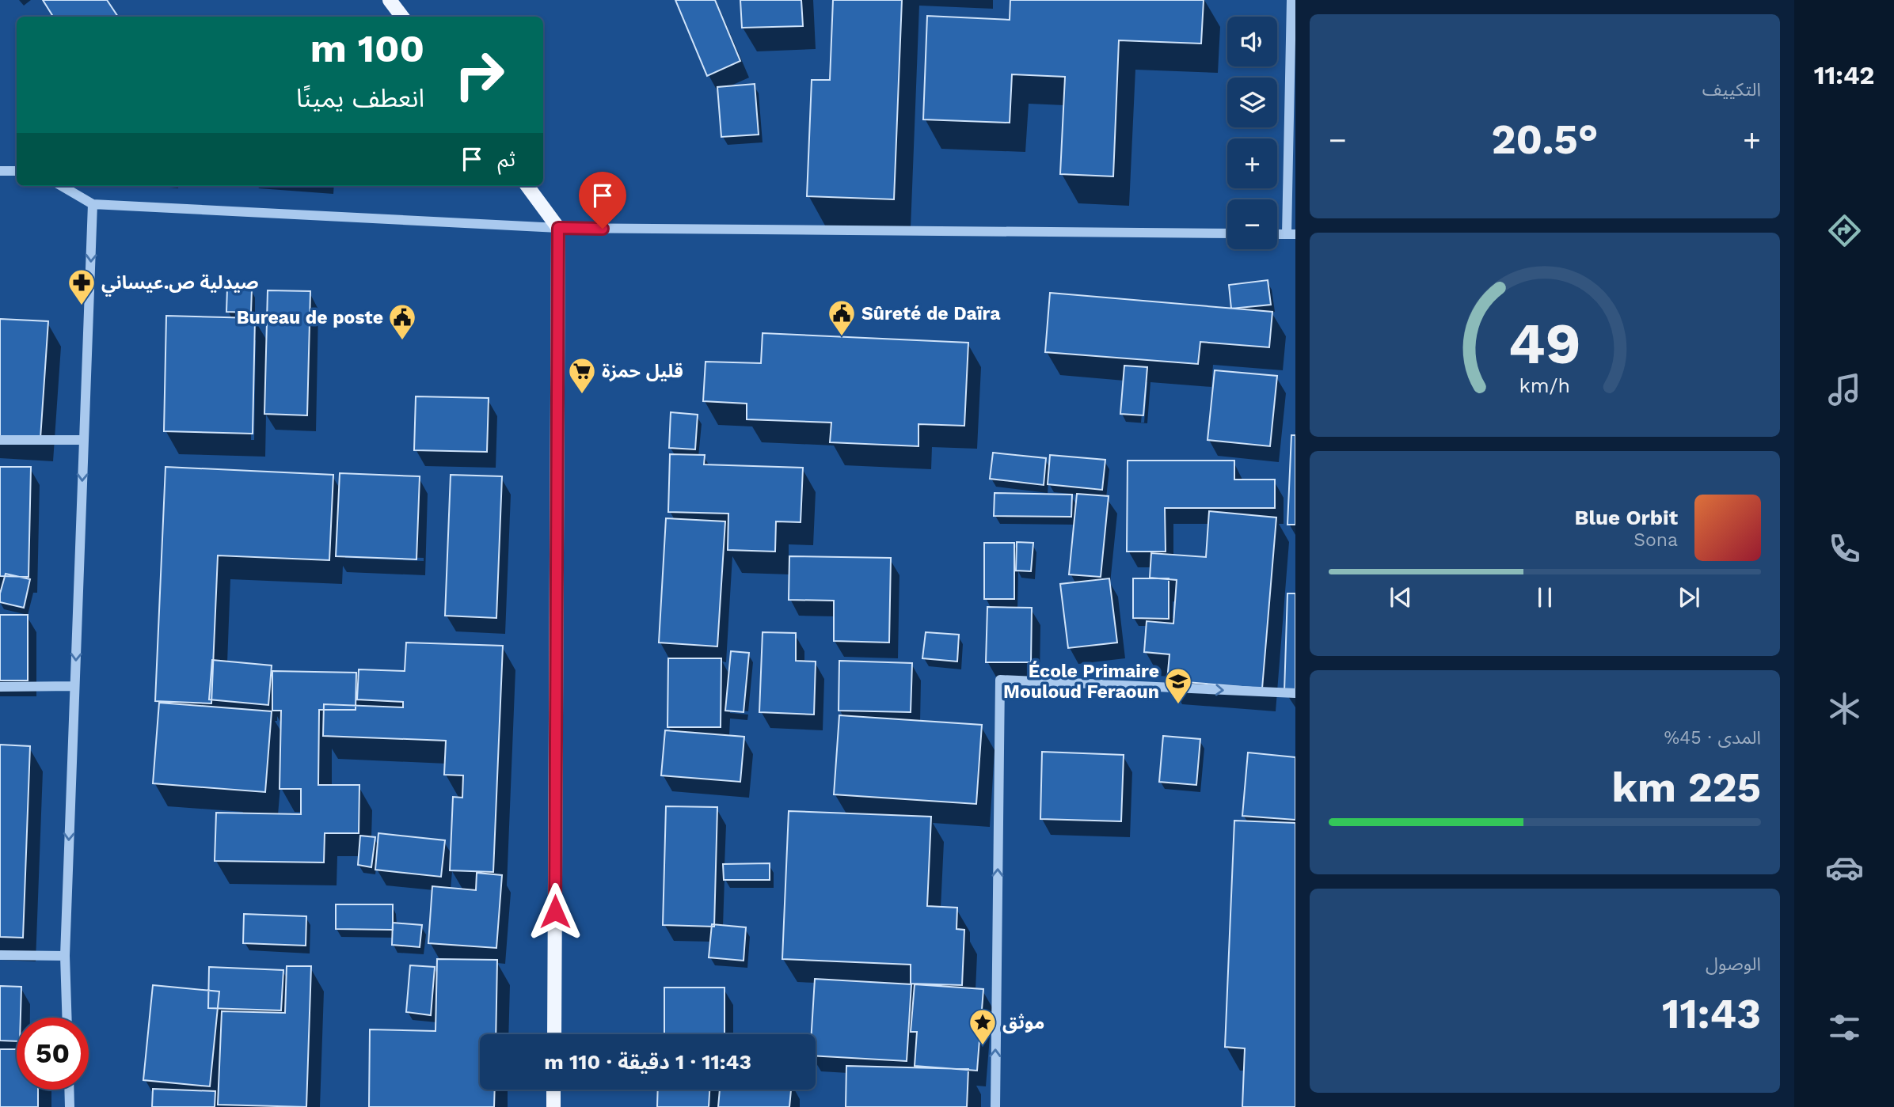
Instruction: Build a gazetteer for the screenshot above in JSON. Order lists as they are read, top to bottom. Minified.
{"places":{"pharmacy":["صيدلية ص.عيساني"],"public building":["Sûreté de Daïra","Bureau de poste"],"supermarket":["قليل حمزة"],"school or university":["École Primaire Mouloud Feraoun"],"place":["موثق"]},"page":{"tabs":"11:42","tile":["التكييف",["المدى · 45%","225 km"],["الوصول","11:43"]],"map_buttons":["+","−"],"turn":["100 m","انعطف يمينًا"],"heat":["−","20.5°","+"],"then":"ثم","song":["Blue Orbit","Sona"],"limit":"50","trip":"11:43 · 1 دقيقة · 110 m","gauge":["49","km/h"]}}
